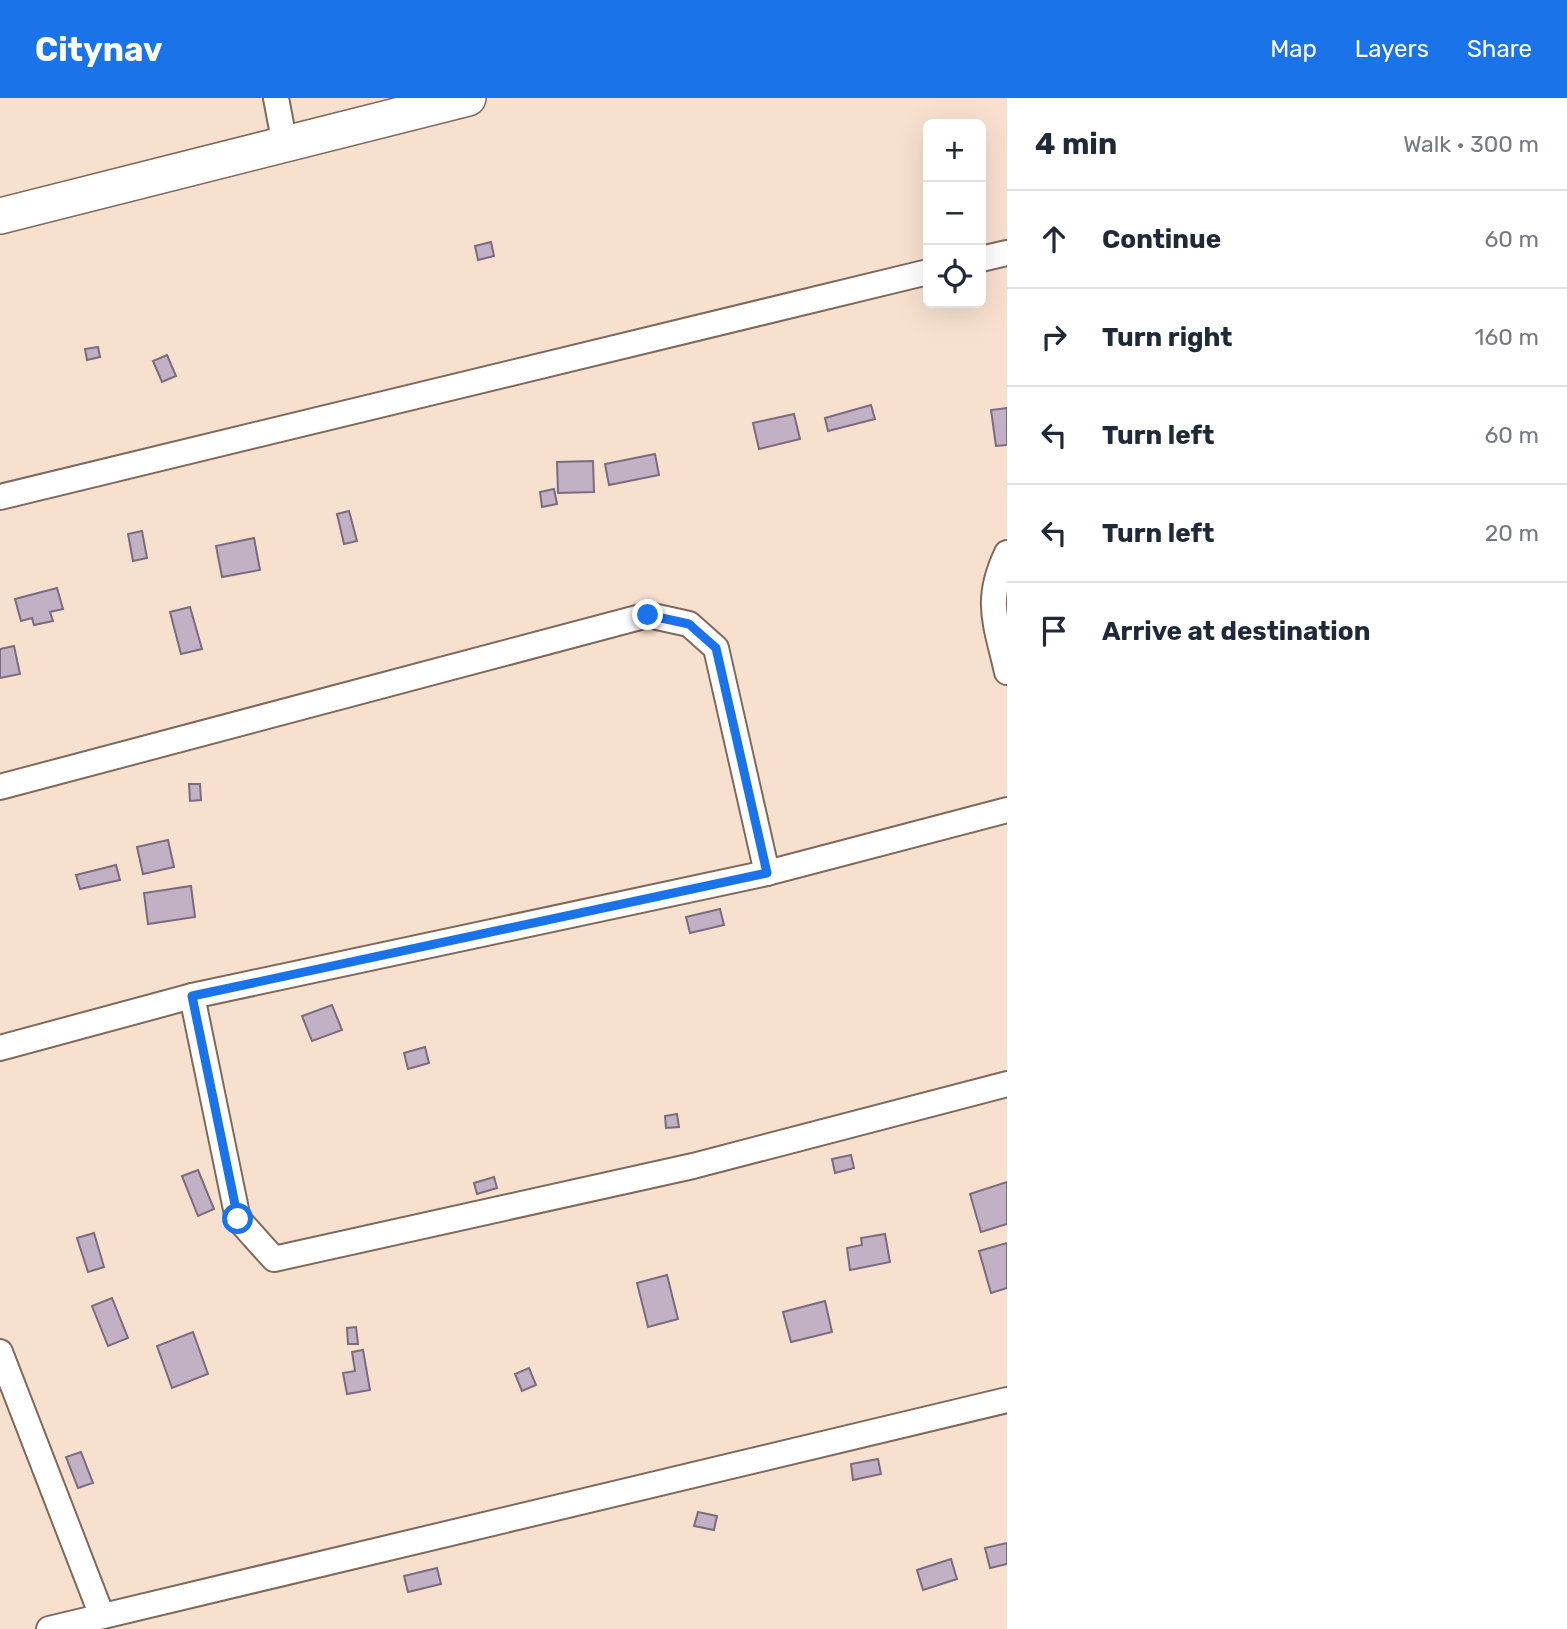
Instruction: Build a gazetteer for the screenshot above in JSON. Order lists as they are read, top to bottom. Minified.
{"page":{"header":"Citynav","nav":["Map","Layers","Share"],"heading":["4 min","Walk · 300 m"],"map_buttons":["+","−"],"list":[["Continue","60 m"],["Turn right","160 m"],["Turn left","60 m"],["Turn left","20 m"],"Arrive at destination"]}}
